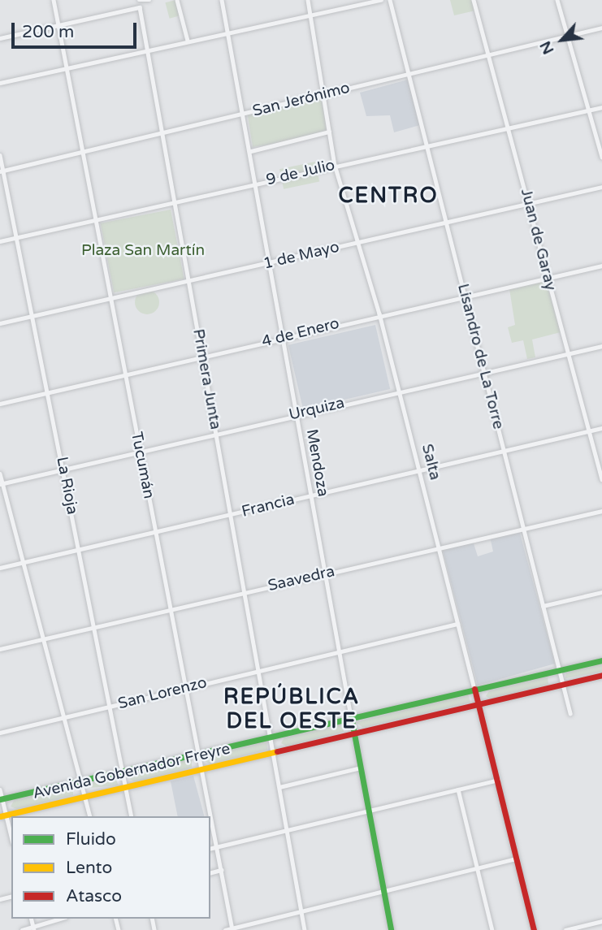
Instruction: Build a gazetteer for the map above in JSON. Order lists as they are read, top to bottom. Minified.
{"streets":{"main road":["Salta","Mendoza","Avenida Gobernador Freyre"],"street":["San Jerónimo","9 de Julio","Juan de Garay","1 de Mayo","4 de Enero","Lisandro de La Torre","Primera Junta","Urquiza","Tucumán","La Rioja","Francia","Saavedra","San Lorenzo"]},"crossings":[["San Jerónimo","Juan de Garay"],["San Jerónimo","Lisandro de La Torre"],["San Jerónimo","Primera Junta"],["San Jerónimo","Salta"],["San Jerónimo","Mendoza"],["San Jerónimo","Tucumán"],["San Jerónimo","La Rioja"],["9 de Julio","Juan de Garay"],["9 de Julio","Lisandro de La Torre"],["9 de Julio","Primera Junta"],["9 de Julio","Salta"],["9 de Julio","Mendoza"],["9 de Julio","Tucumán"],["9 de Julio","La Rioja"],["Juan de Garay","1 de Mayo"],["Juan de Garay","4 de Enero"],["Juan de Garay","Urquiza"],["Juan de Garay","Francia"],["1 de Mayo","Lisandro de La Torre"],["1 de Mayo","Primera Junta"],["1 de Mayo","Salta"],["1 de Mayo","Mendoza"],["1 de Mayo","Tucumán"],["1 de Mayo","La Rioja"],["4 de Enero","Lisandro de La Torre"],["4 de Enero","Primera Junta"],["4 de Enero","Salta"],["4 de Enero","Mendoza"],["4 de Enero","Tucumán"],["4 de Enero","La Rioja"],["Lisandro de La Torre","Urquiza"],["Lisandro de La Torre","Francia"],["Lisandro de La Torre","Saavedra"],["Lisandro de La Torre","Avenida Gobernador Freyre"],["Primera Junta","Urquiza"],["Primera Junta","Francia"],["Primera Junta","Saavedra"],["Primera Junta","San Lorenzo"],["Primera Junta","Avenida Gobernador Freyre"],["Urquiza","Salta"],["Urquiza","Mendoza"],["Urquiza","Tucumán"],["Urquiza","La Rioja"],["Salta","Francia"],["Salta","Saavedra"],["Salta","San Lorenzo"],["Salta","Avenida Gobernador Freyre"],["Mendoza","Francia"],["Mendoza","Saavedra"],["Mendoza","San Lorenzo"],["Mendoza","Avenida Gobernador Freyre"],["Tucumán","Francia"],["Tucumán","Saavedra"],["Tucumán","San Lorenzo"],["Tucumán","Avenida Gobernador Freyre"],["La Rioja","Francia"],["La Rioja","Saavedra"],["La Rioja","San Lorenzo"],["La Rioja","Avenida Gobernador Freyre"]],"districts":["CENTRO","REPÚBLICA DEL OESTE"],"parks":["Plaza San Martín"],"legend":["Fluido","Lento","Atasco"],"scale_bar":"200 m","north":"bottom left"}
